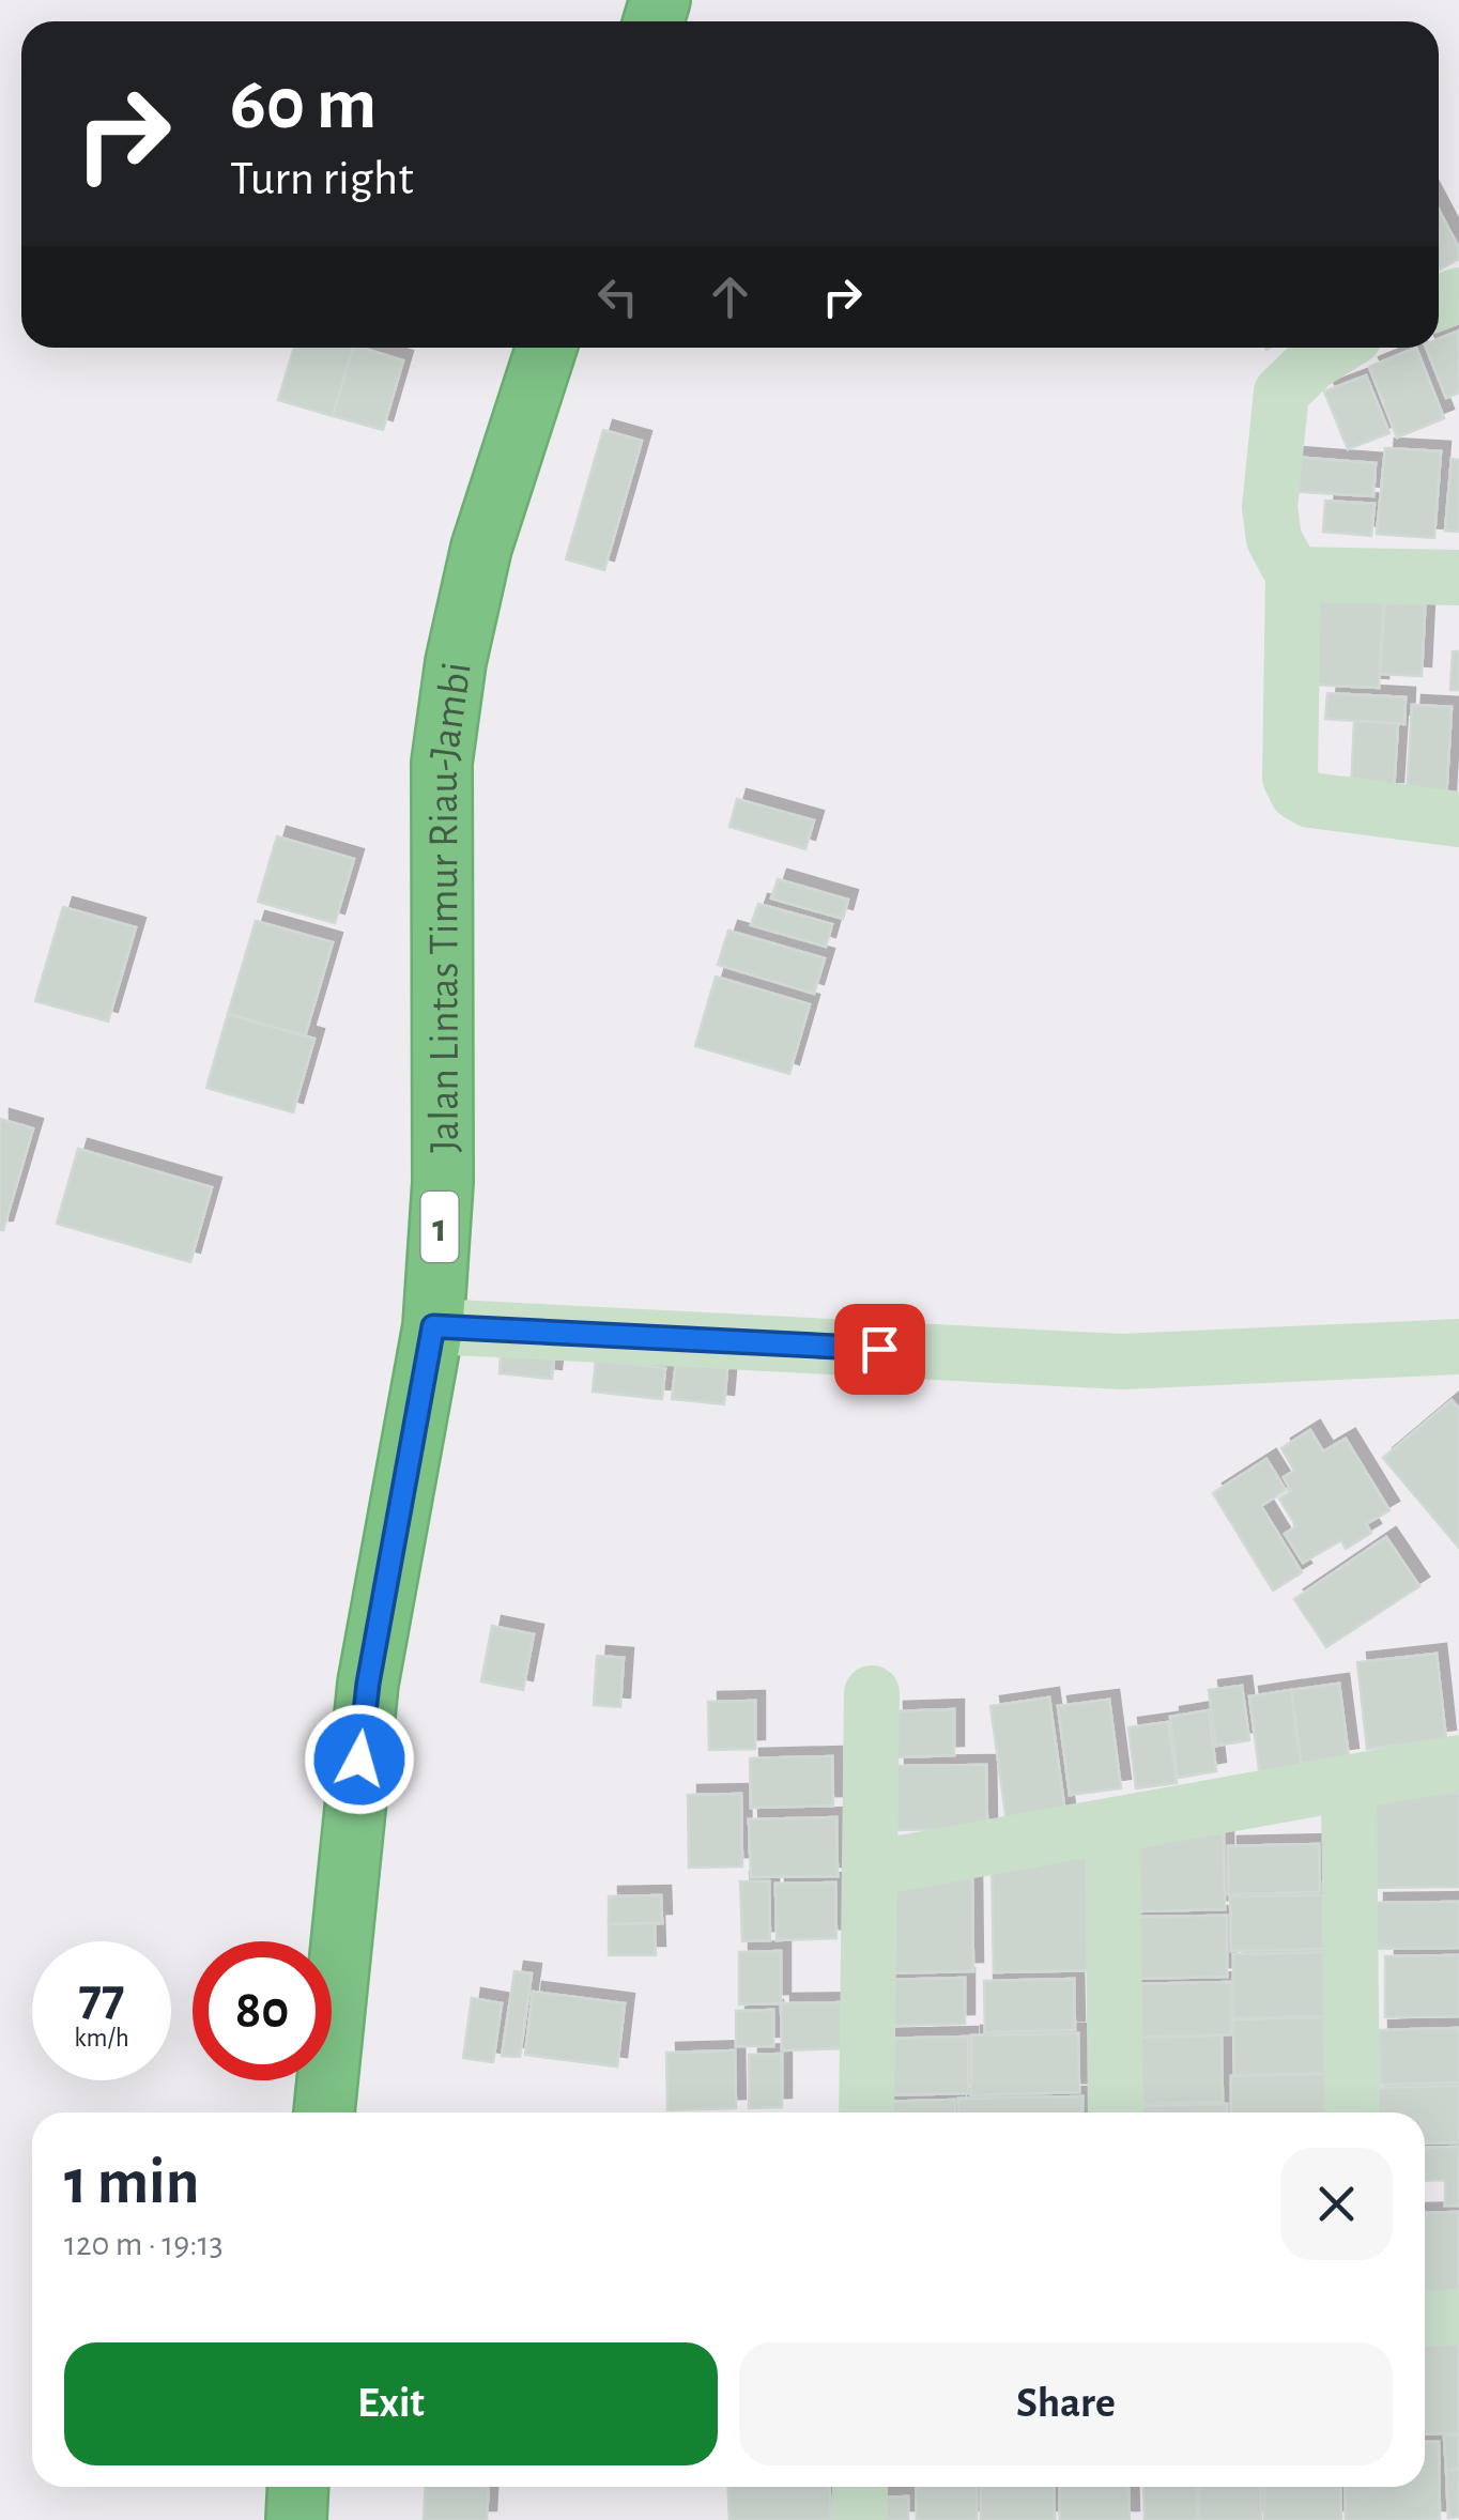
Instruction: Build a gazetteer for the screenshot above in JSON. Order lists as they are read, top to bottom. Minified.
{"streets":{"highway":["Jalan Lintas Timur Riau-Jambi","1"]},"page":{"turn":["60 m","Turn right"],"speed":"77 km/h","limit":"80","heading":["1 min","120 m · 19:13"],"buttons":["Exit","Share"]}}
